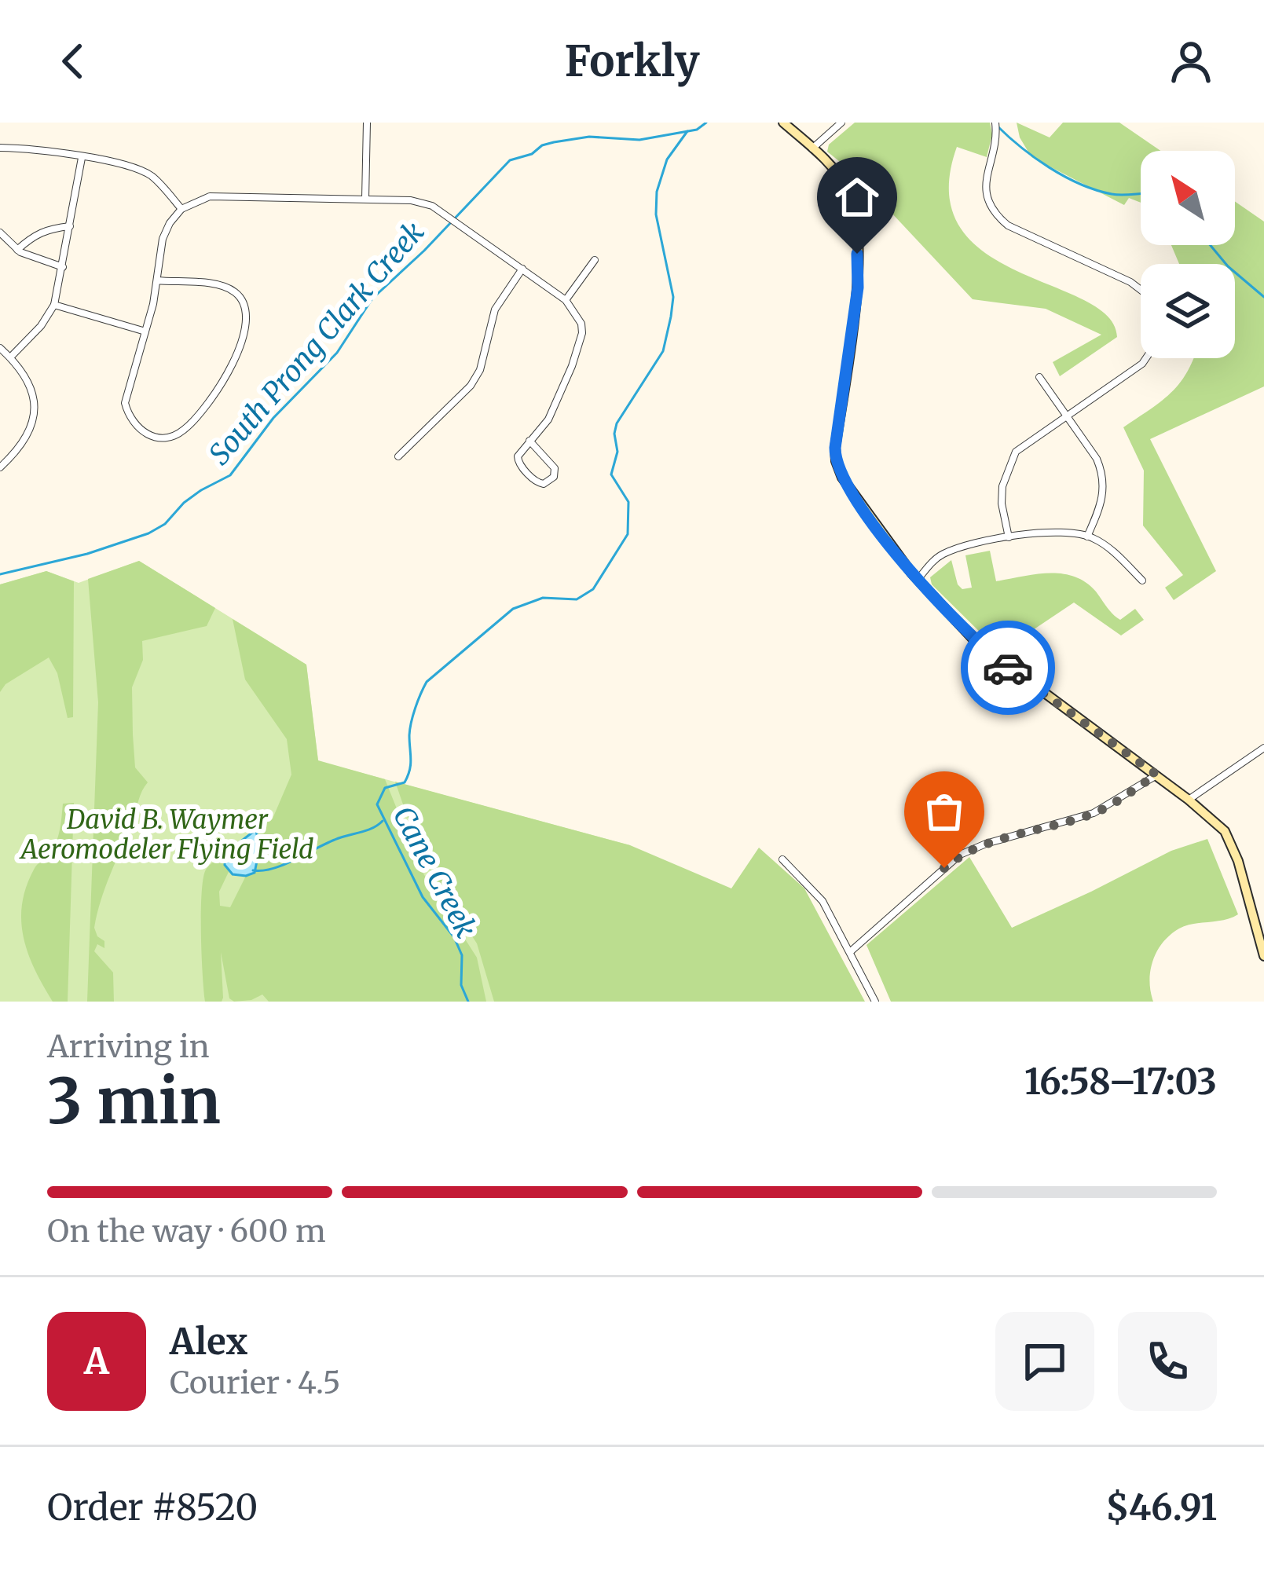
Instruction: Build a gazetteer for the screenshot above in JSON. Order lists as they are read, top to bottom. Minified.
{"water":["South Prong Clark Creek","Cane Creek"],"parks":["David B. Waymer Aeromodeler Flying Field"],"north":"top left","page":{"header":"Forkly","heading":["3 min","Arriving in","16:58–17:03"],"panel":["Alex","Courier · 4.5","Order #8520","$46.91"],"bar":"On the way · 600 m","round":"A"}}
